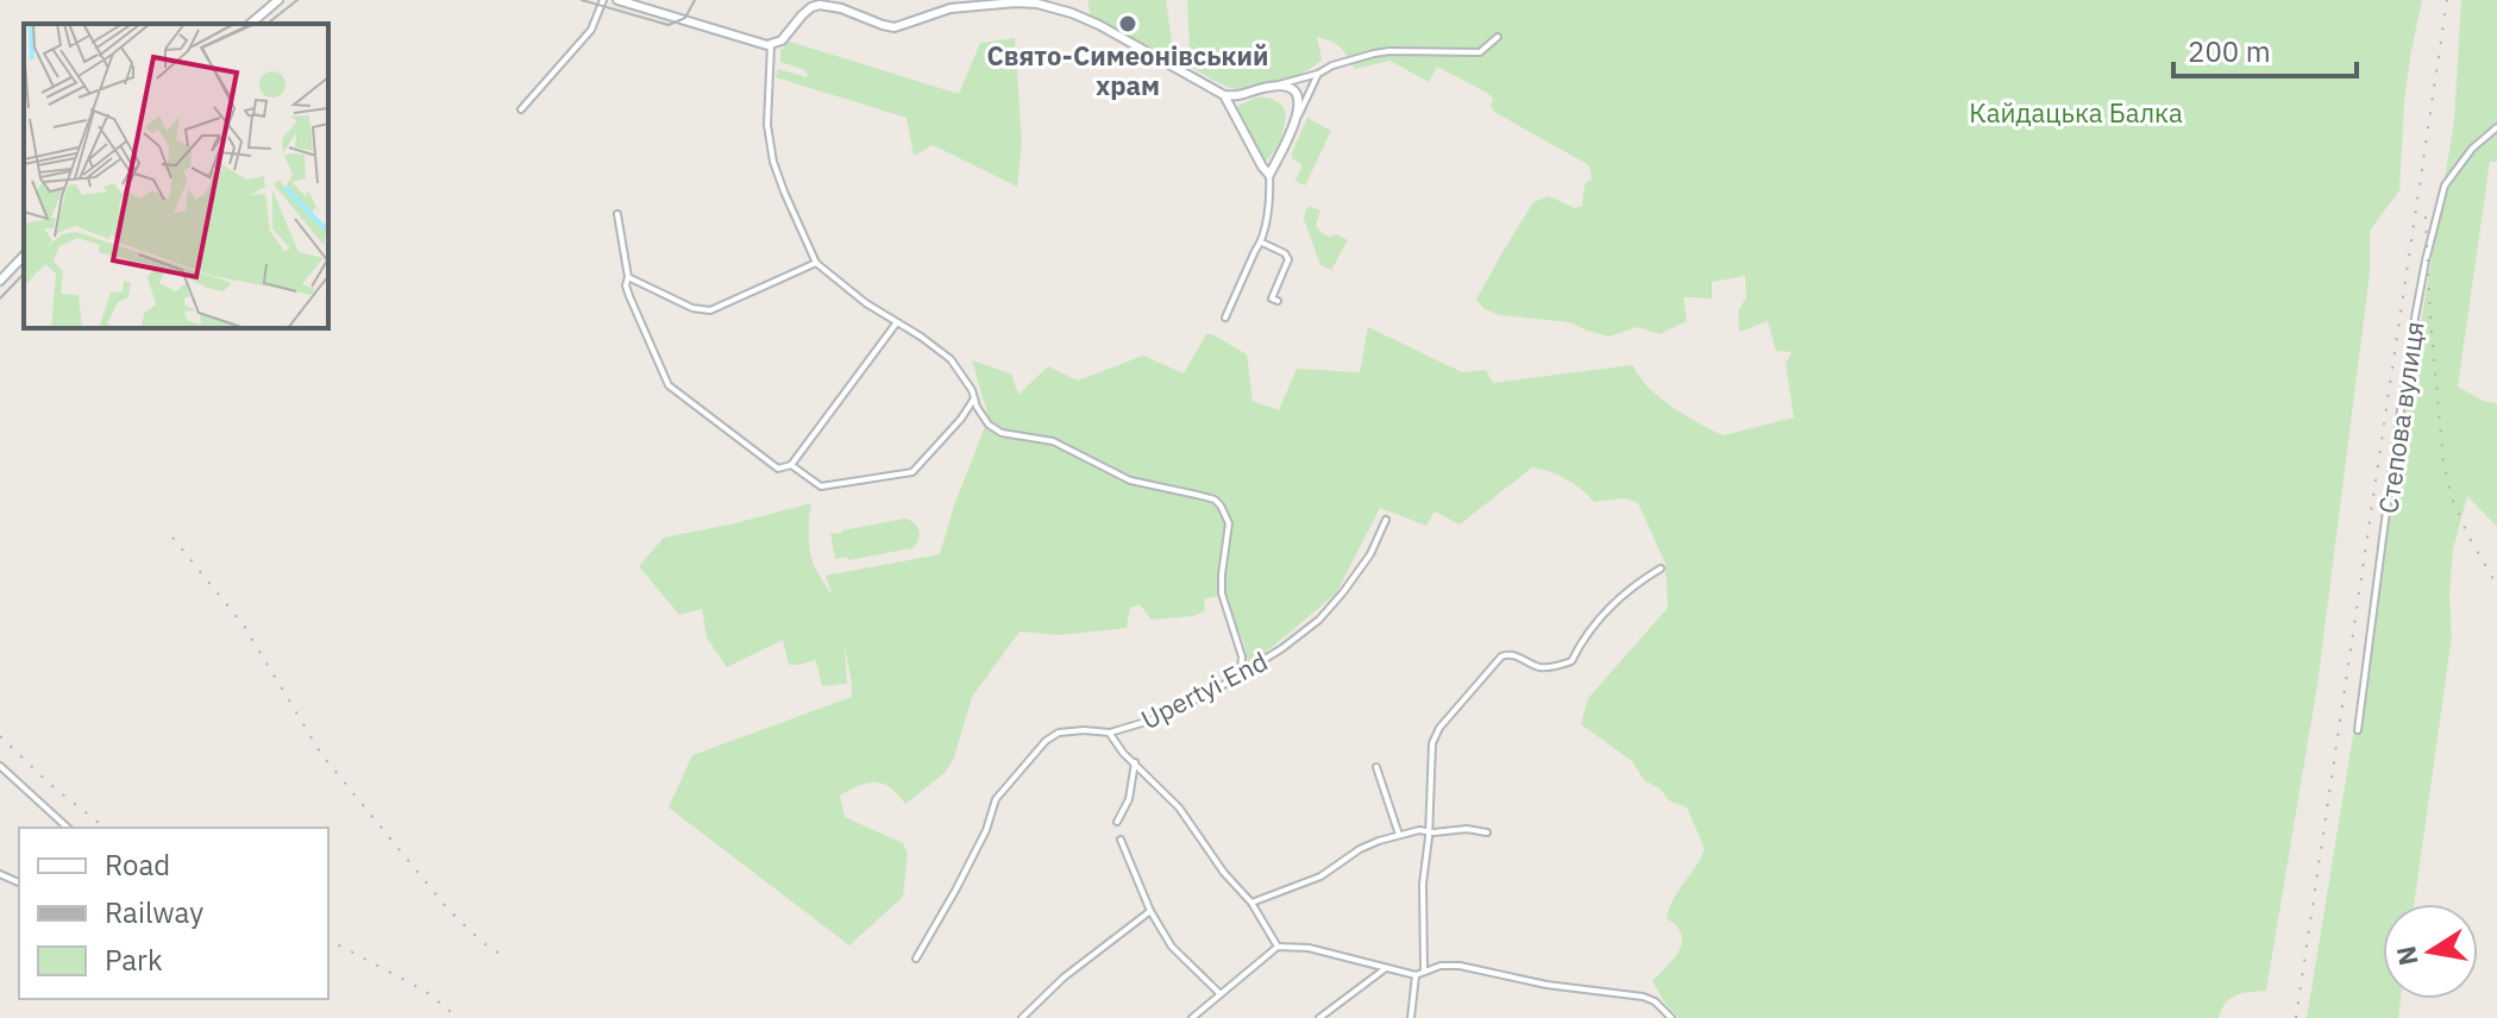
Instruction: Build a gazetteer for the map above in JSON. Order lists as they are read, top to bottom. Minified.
{"streets":{"street":["Степова вулиця","Upertyi End"]},"parks":["Кайдацька Балка"],"places":["Свято-Симеонівський храм"],"legend":["Road","Railway","Park"],"scale_bar":"200 m","north":"left"}
